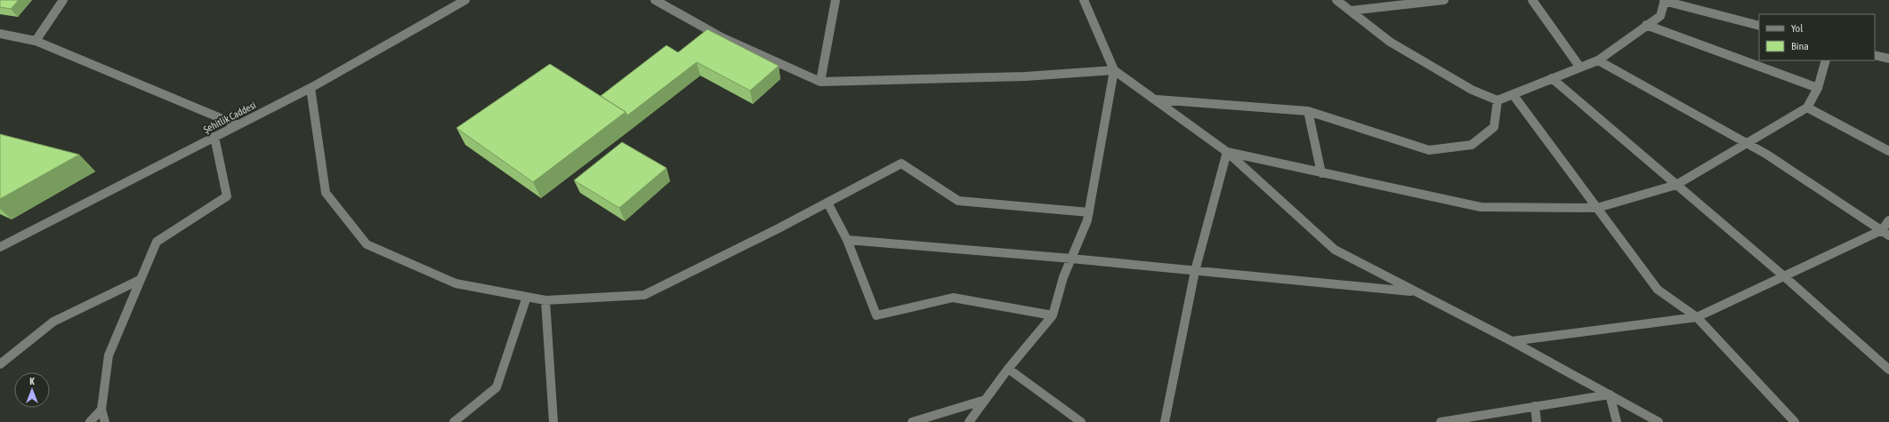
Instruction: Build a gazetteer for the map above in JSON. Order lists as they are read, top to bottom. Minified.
{"streets":{"street":["Şehitlik Caddesi"]},"legend":["Yol","Bina"],"north":"top"}
